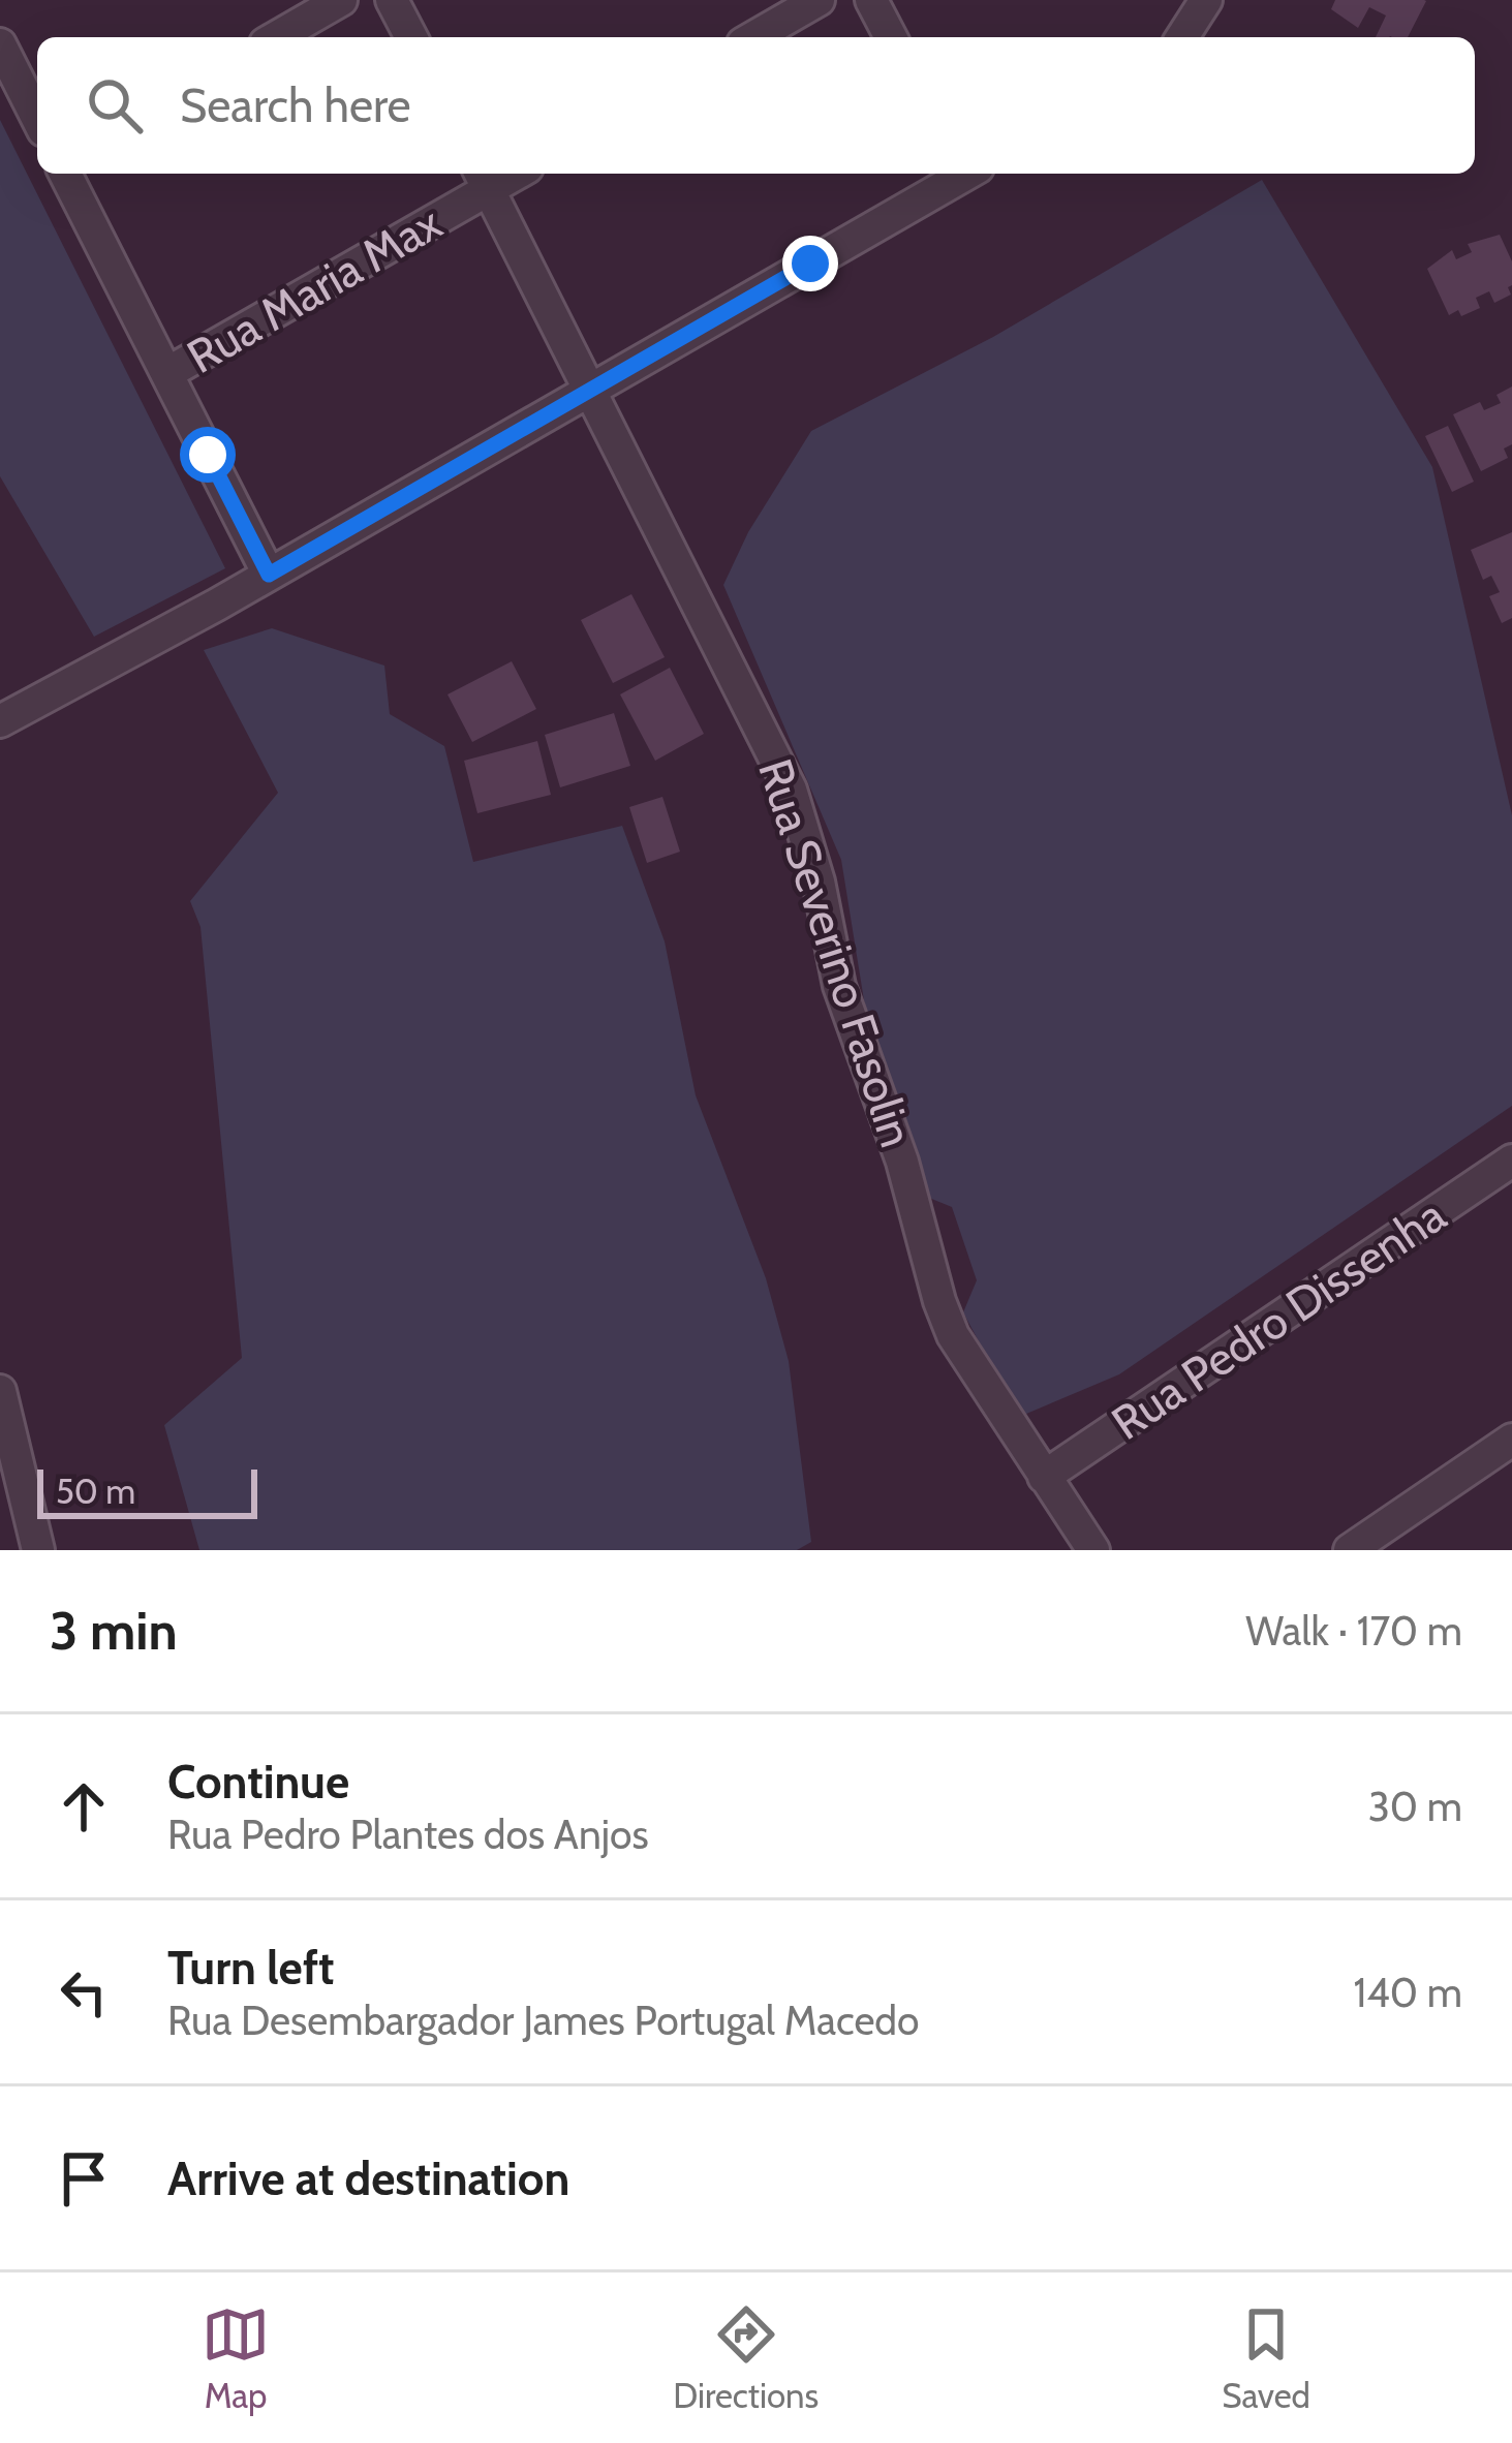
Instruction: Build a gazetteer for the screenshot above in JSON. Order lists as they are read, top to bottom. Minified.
{"streets":{"street":["Rua Maria Max","Rua Severino Fasolin","Rua Pedro Dissenha"]},"crossings":[["Rua Maria Max","Rua Severino Fasolin"],["Rua Severino Fasolin","Rua Pedro Dissenha"]],"scale_bar":"50 m","page":{"search":"Search here","scale":"50 m","heading":["3 min","Walk · 170 m"],"list":[["Continue","Rua Pedro Plantes dos Anjos","30 m"],["Turn left","Rua Desembargador James Portugal Macedo","140 m"],"Arrive at destination"],"nav":["Map","Directions","Saved"]}}
